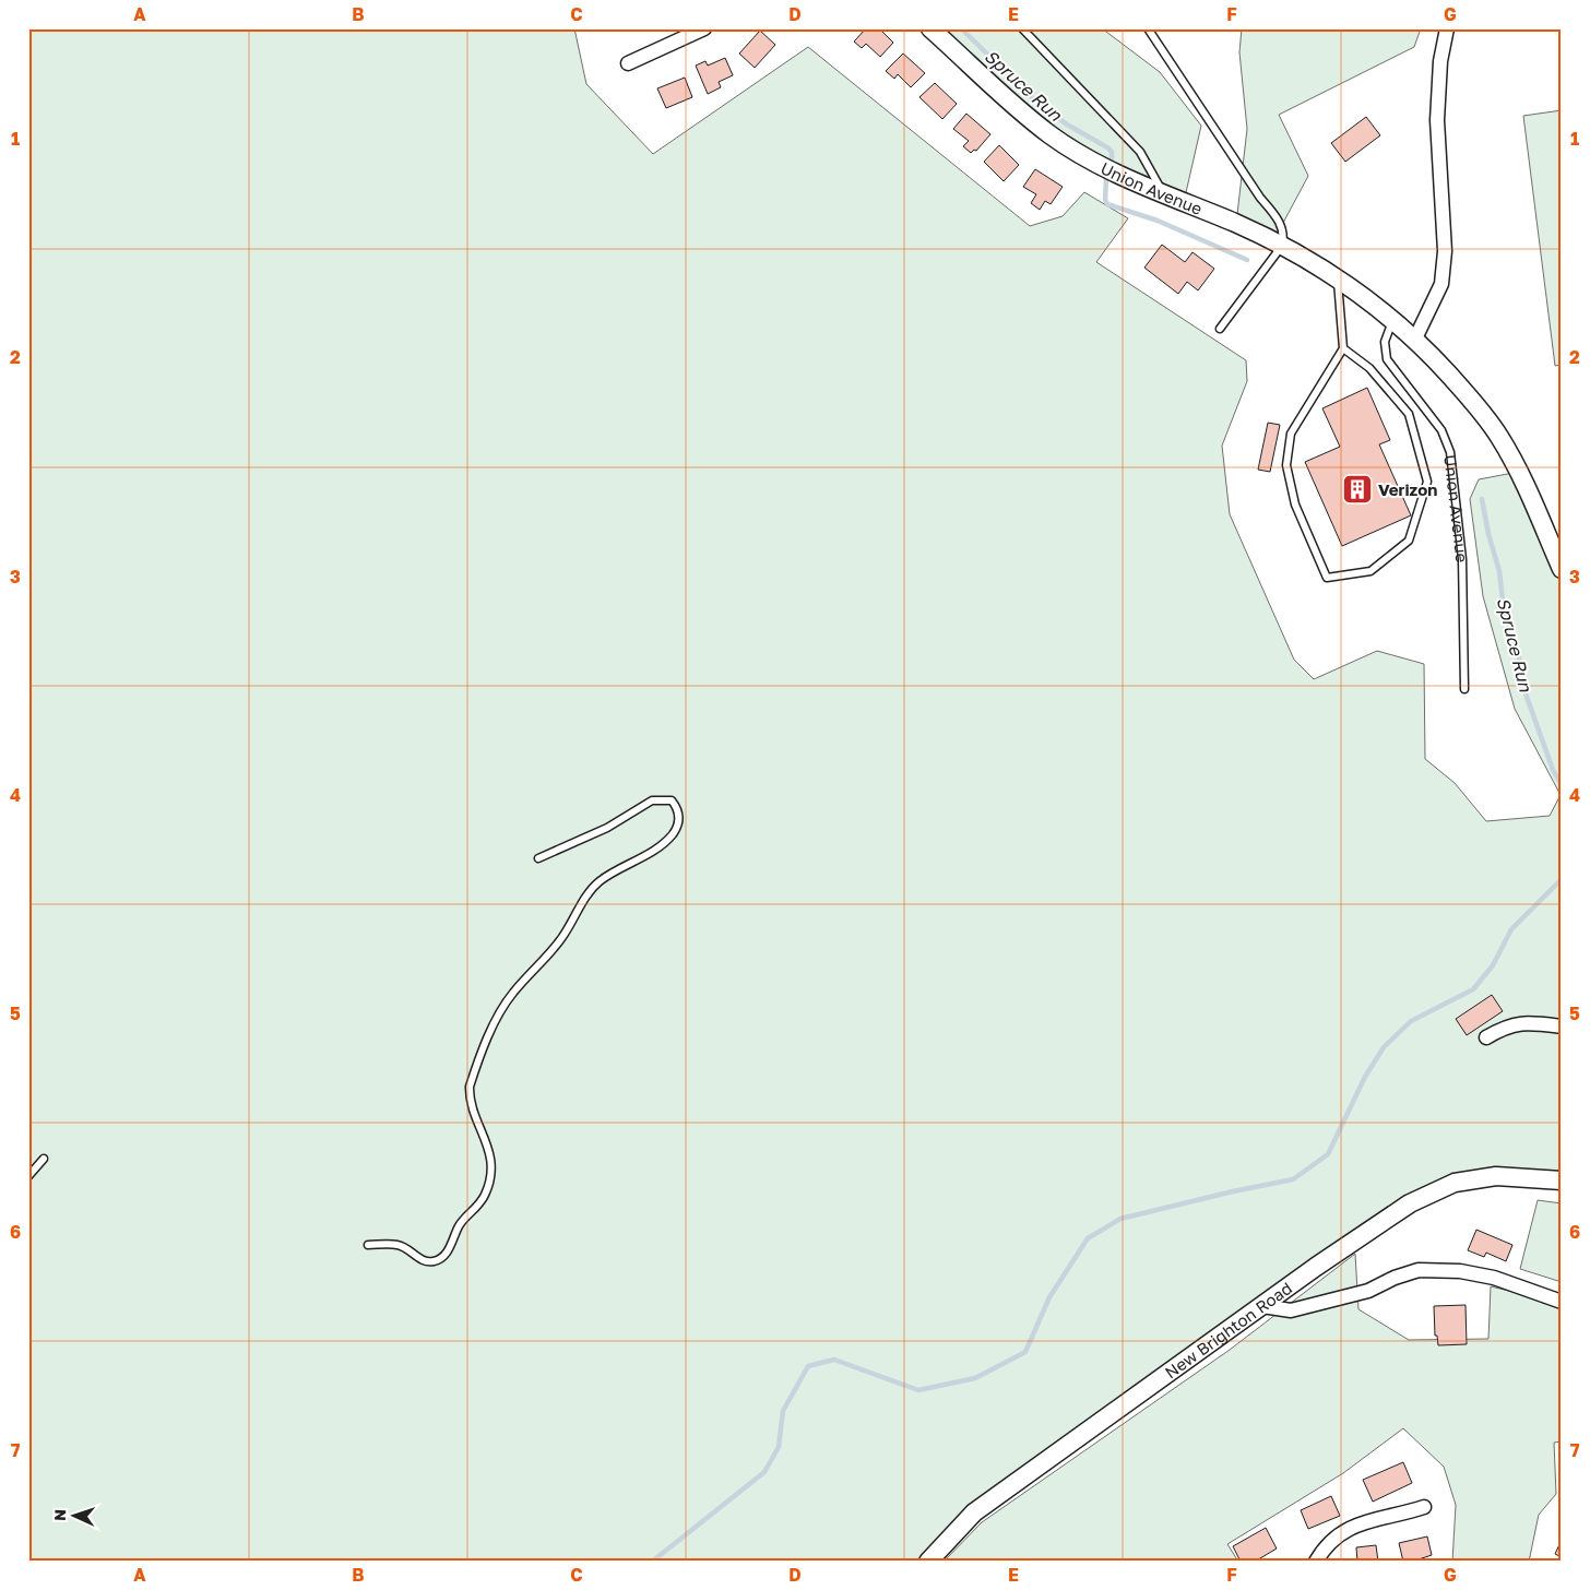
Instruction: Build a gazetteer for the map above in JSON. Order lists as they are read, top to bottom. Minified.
{"streets":{"street":["Union Avenue","New Brighton Road"]},"water":["Spruce Run"],"places":{"building":["Verizon"]},"north":"left","grid":{"columns":["A","B","C","D","E","F","G"],"rows":["1","2","3","4","5","6","7"]}}
